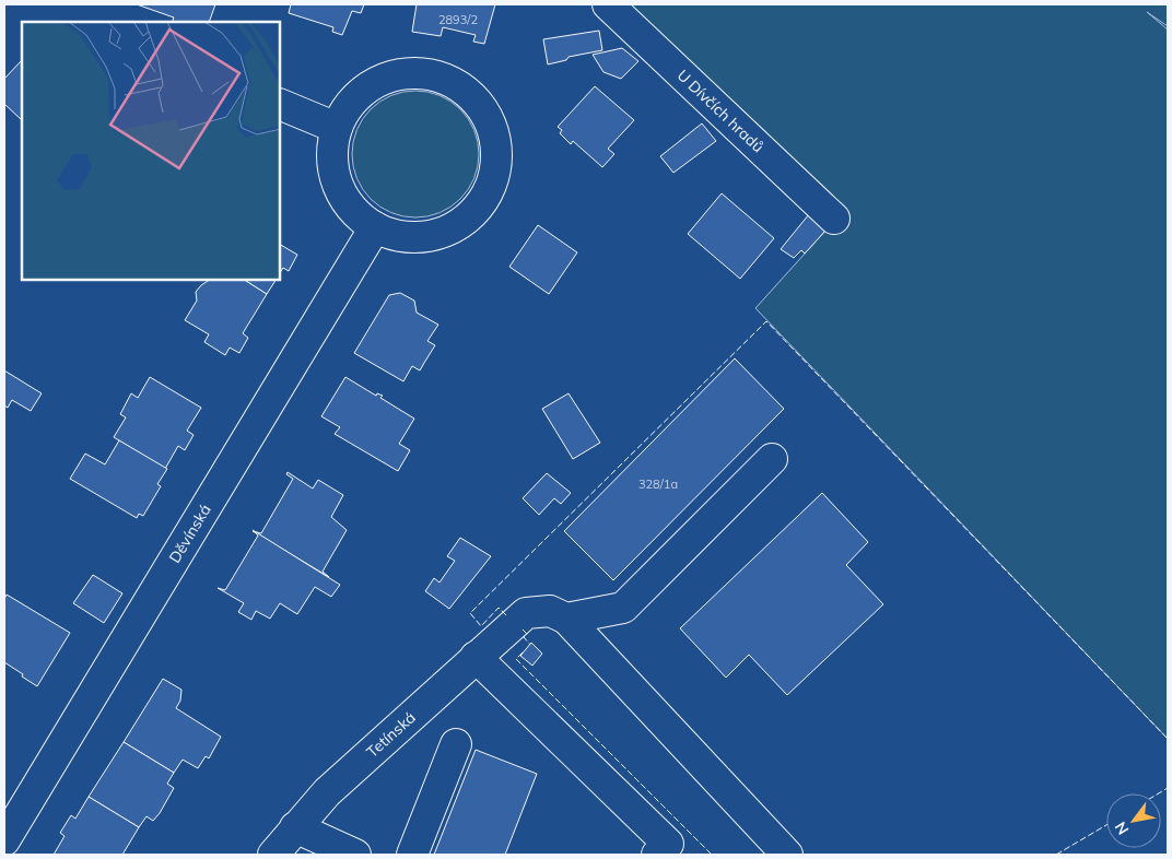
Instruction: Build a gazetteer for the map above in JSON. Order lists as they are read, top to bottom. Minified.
{"streets":{"street":["U Dívčích hradů","Děvínská","Tetínská"]},"house_numbers":["2893/2","328/1a"],"north":"bottom left"}
